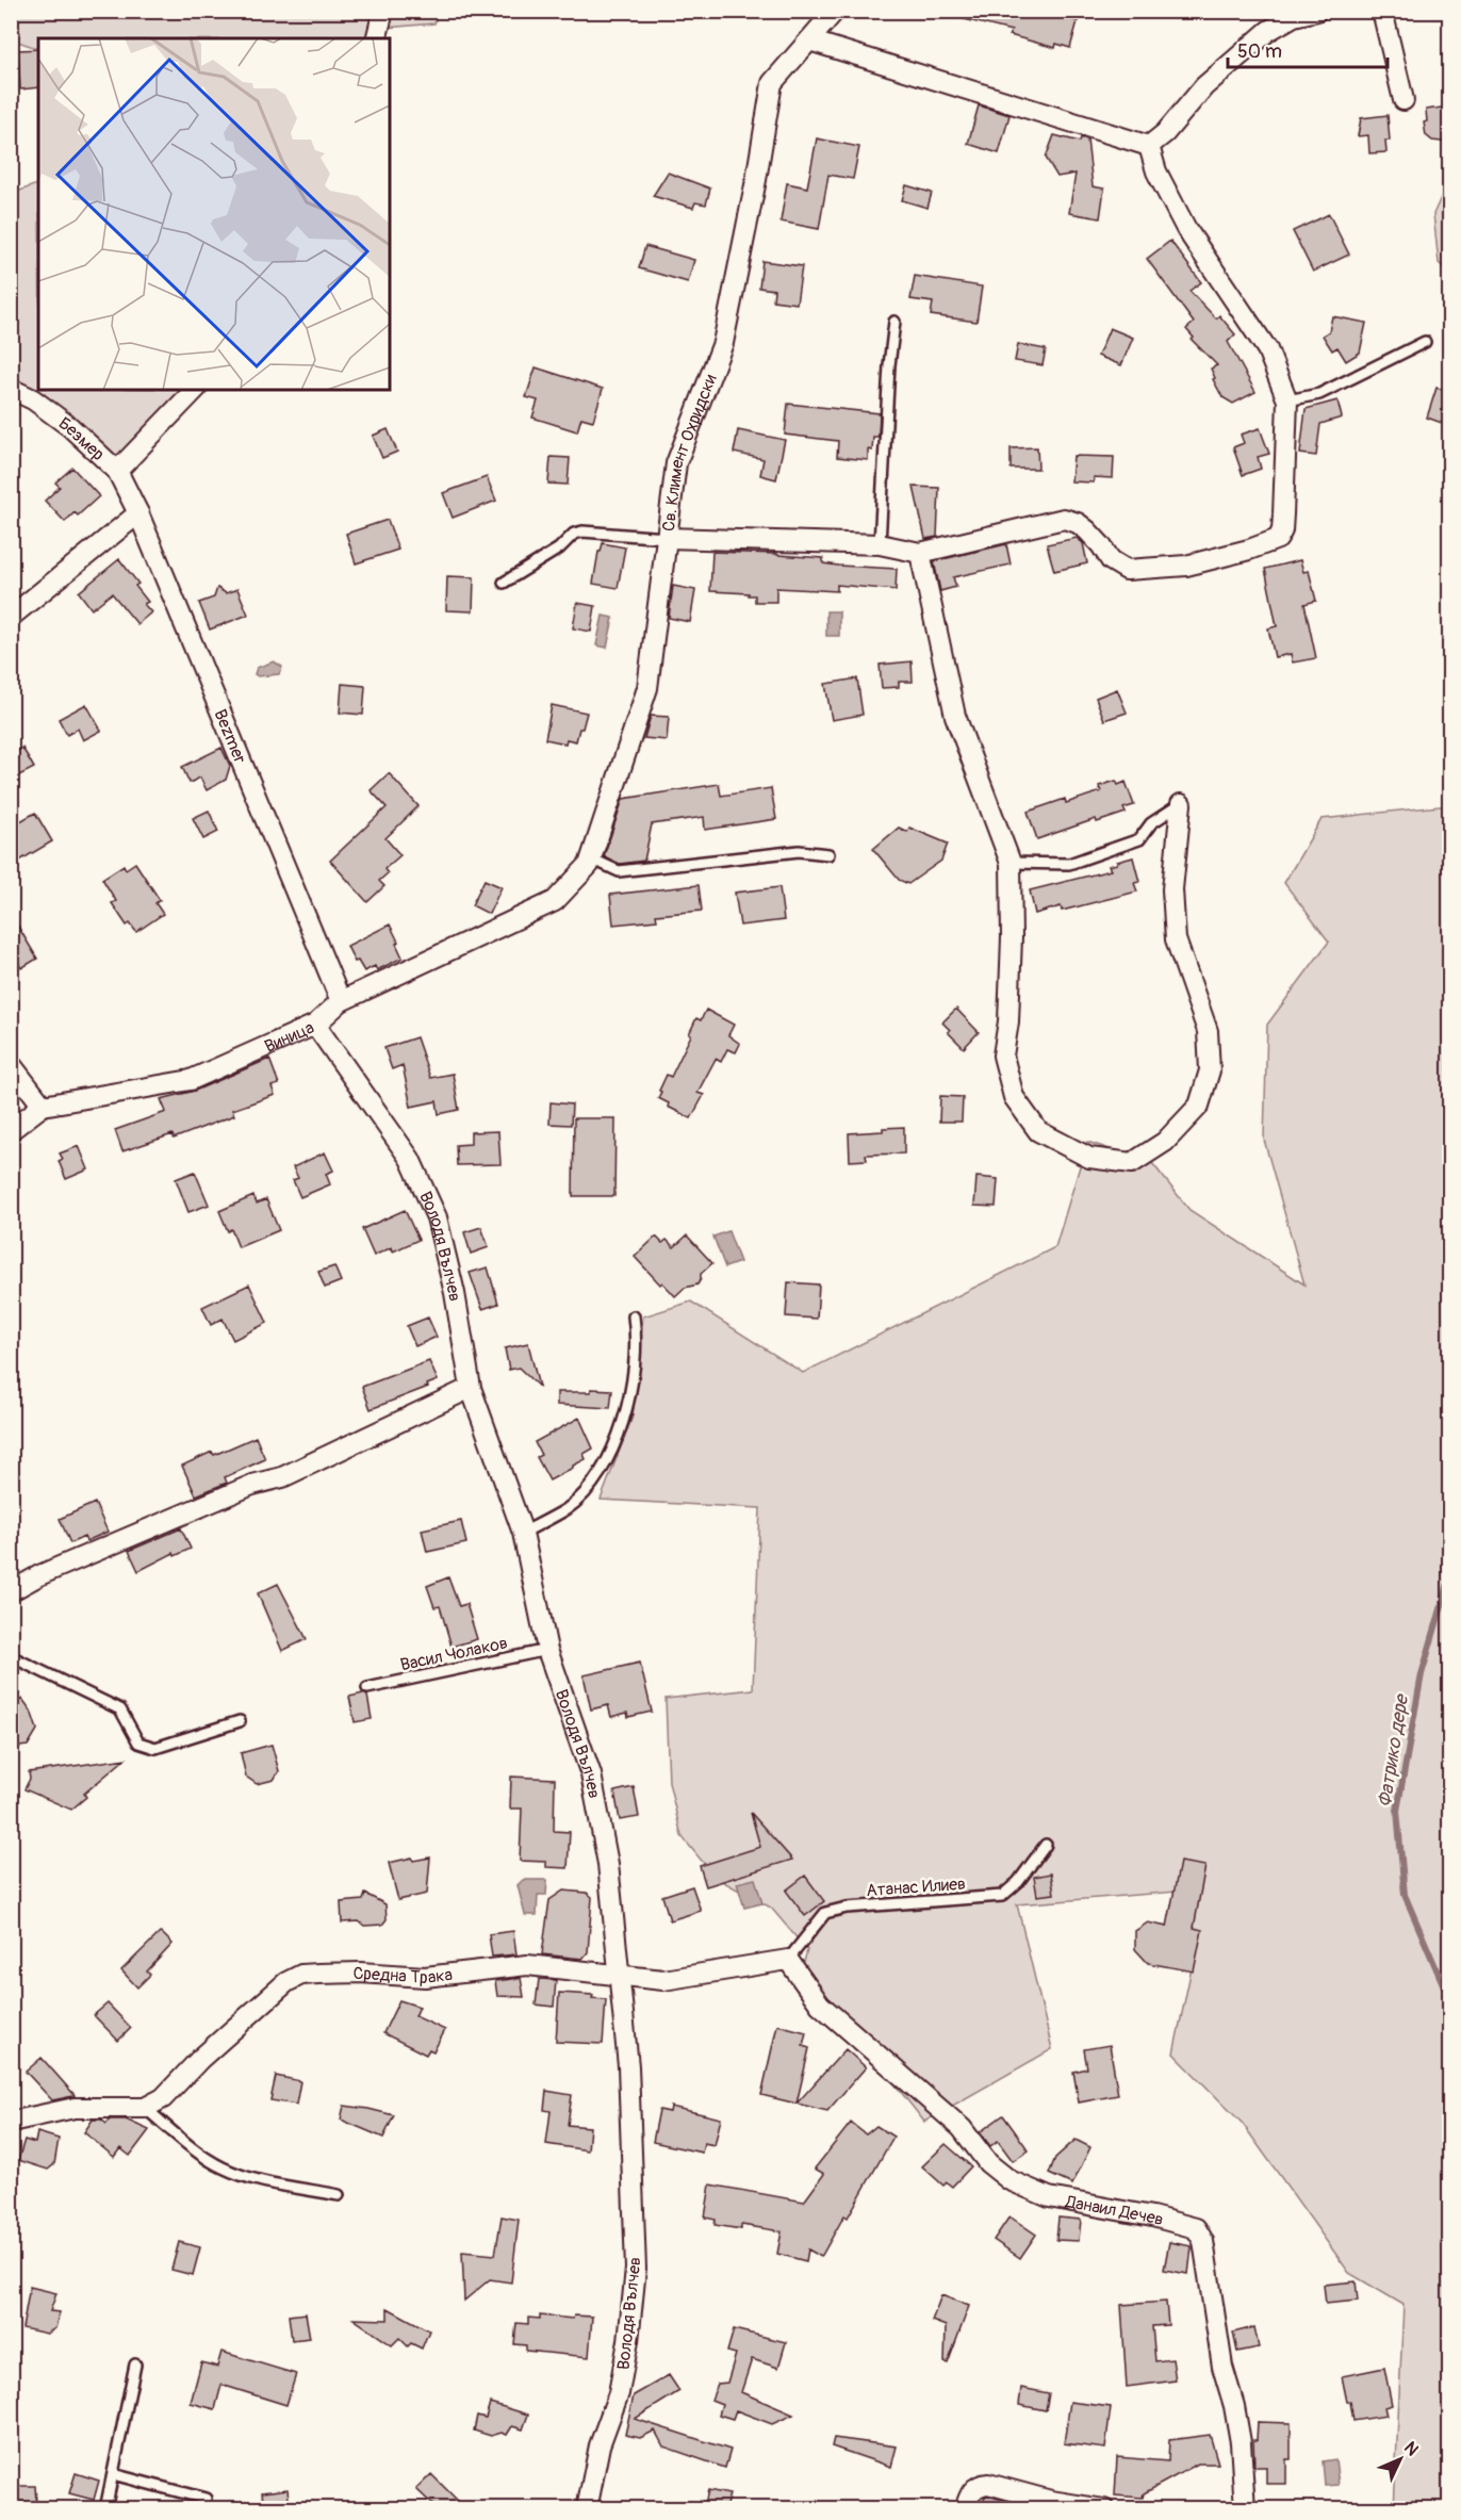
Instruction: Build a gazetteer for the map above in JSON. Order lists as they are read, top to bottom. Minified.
{"streets":{"street":["Безмер","Св. Климент Охридски","Bezmer","Виница","Володя Вълчев","Средна Трака","Данаил Дечев"],"lane":["Васил Чолаков","Атанас Илиев"]},"crossings":[["Безмер","Bezmer"],["Св. Климент Охридски","Виница"],["Bezmer","Виница"],["Виница","Володя Вълчев"],["Володя Вълчев","Васил Чолаков"],["Володя Вълчев","Средна Трака"],["Атанас Илиев","Средна Трака"],["Атанас Илиев","Данаил Дечев"],["Средна Трака","Данаил Дечев"]],"water":["Фатрико дере"],"scale_bar":"50 m","north":"top right"}
